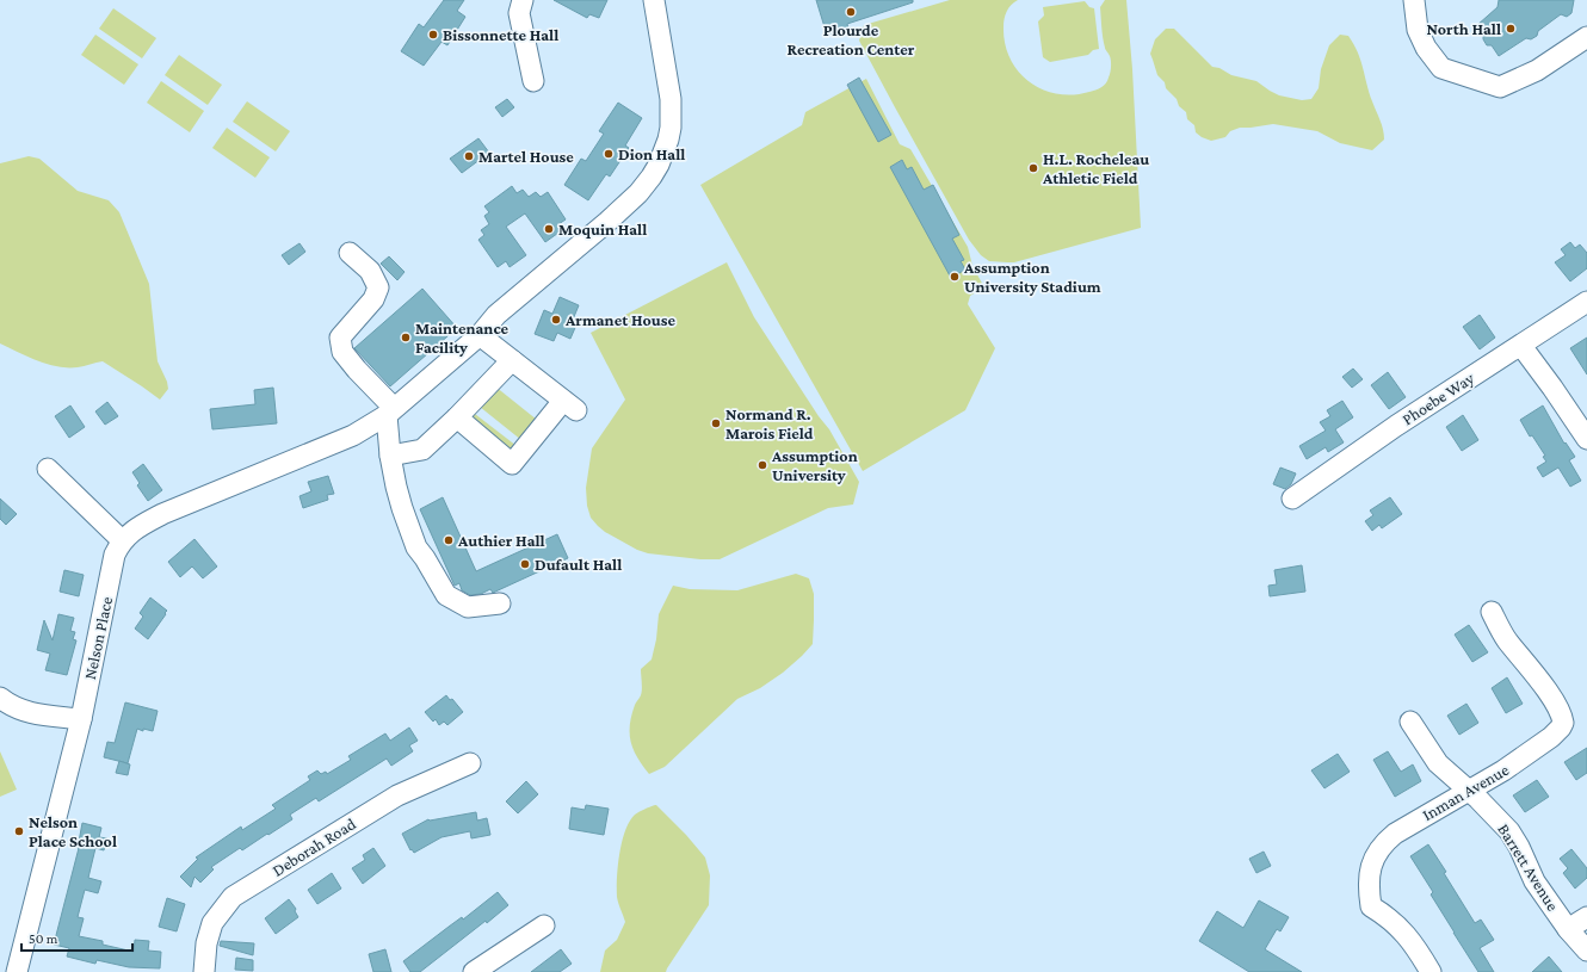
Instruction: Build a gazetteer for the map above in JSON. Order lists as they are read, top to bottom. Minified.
{"streets":{"street":["Phoebe Way","Nelson Place","Inman Avenue","Deborah Road","Barrett Avenue"]},"crossings":[["Inman Avenue","Barrett Avenue"]],"places":["Plourde Recreation Center","North Hall","Bissonnette Hall","Dion Hall","Martel House","H.L. Rocheleau Athletic Field","Moquin Hall","Assumption University Stadium","Armanet House","Maintenance Facility","Normand R. Marois Field","Assumption University","Authier Hall","Dufault Hall","Nelson Place School"],"scale_bar":"50 m"}
